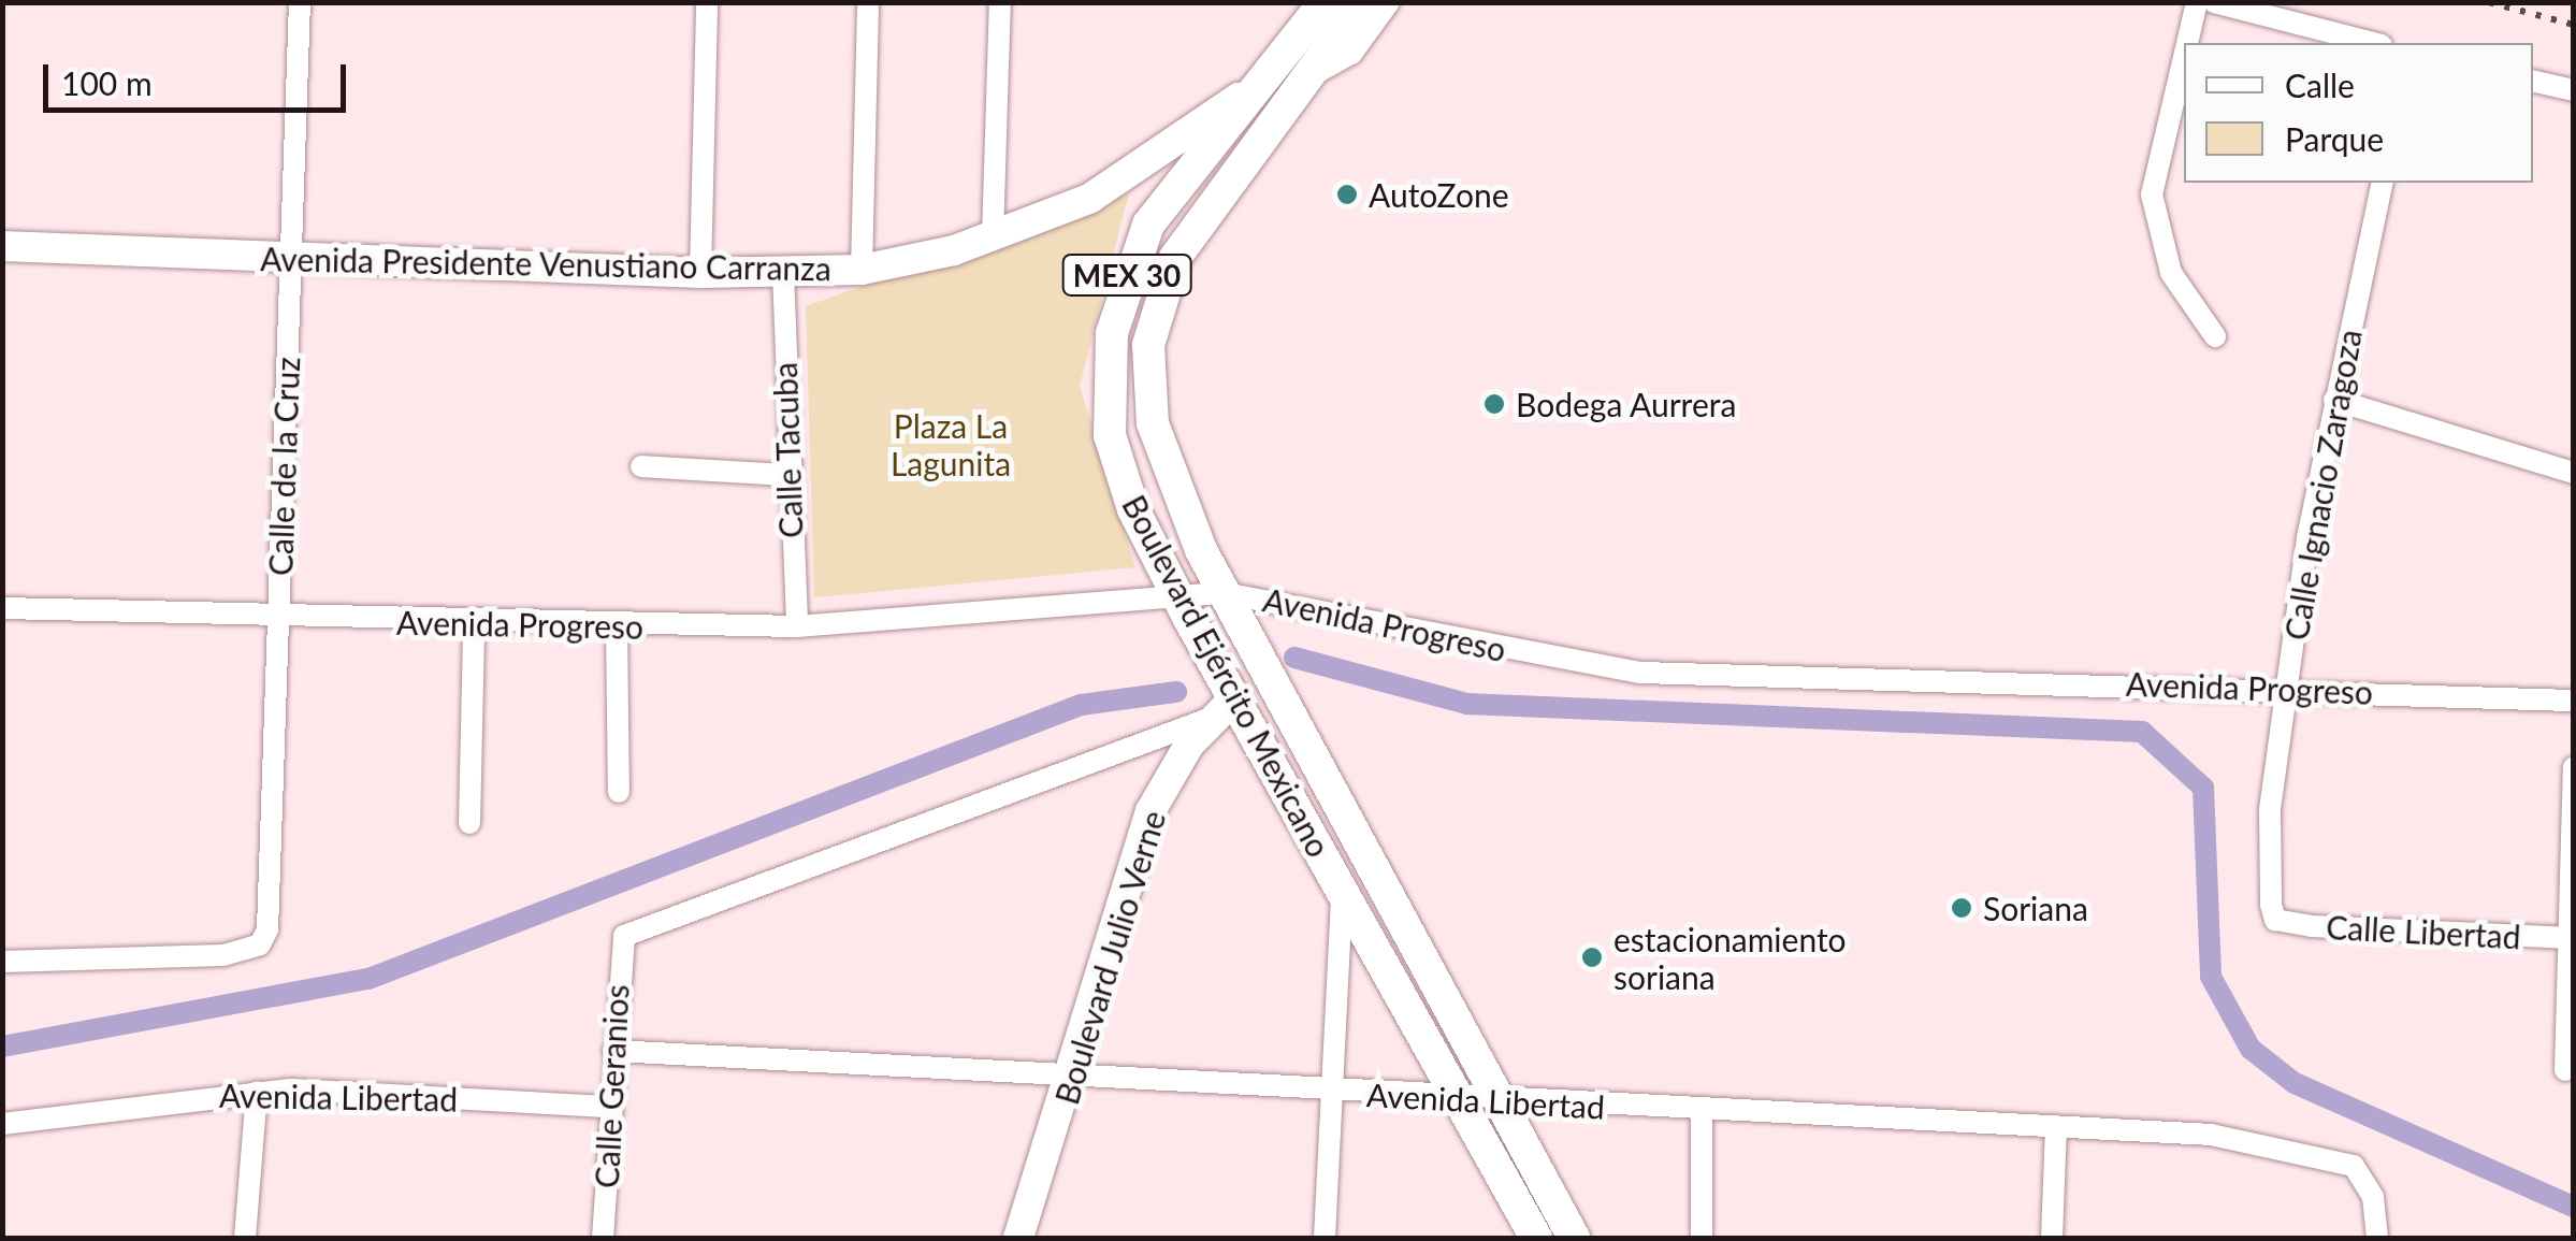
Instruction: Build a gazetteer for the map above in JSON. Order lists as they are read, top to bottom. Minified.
{"streets":{"main road":["Avenida Presidente Venustiano Carranza","MEX 30","Boulevard Ejército Mexicano","Boulevard Julio Verne"],"street":["Calle Tacuba","Calle de la Cruz","Calle Ignacio Zaragoza","Avenida Progreso","Calle Libertad","Calle Geranios","Avenida Libertad"]},"crossings":[["Avenida Presidente Venustiano Carranza","Calle Tacuba"],["Avenida Presidente Venustiano Carranza","Calle de la Cruz"],["Avenida Presidente Venustiano Carranza","Boulevard Ejército Mexicano"],["Calle Tacuba","Avenida Progreso"],["Calle de la Cruz","Avenida Progreso"],["Calle Ignacio Zaragoza","Avenida Progreso"],["Calle Ignacio Zaragoza","Calle Libertad"],["Avenida Progreso","Boulevard Ejército Mexicano"],["Boulevard Ejército Mexicano","Boulevard Julio Verne"],["Boulevard Ejército Mexicano","Calle Geranios"],["Boulevard Ejército Mexicano","Avenida Libertad"],["Boulevard Julio Verne","Calle Geranios"],["Boulevard Julio Verne","Avenida Libertad"],["Calle Geranios","Avenida Libertad"]],"parks":["Plaza La Lagunita"],"places":["AutoZone","Bodega Aurrera","Soriana","estacionamiento soriana"],"legend":["Calle","Parque"],"scale_bar":"100 m"}
